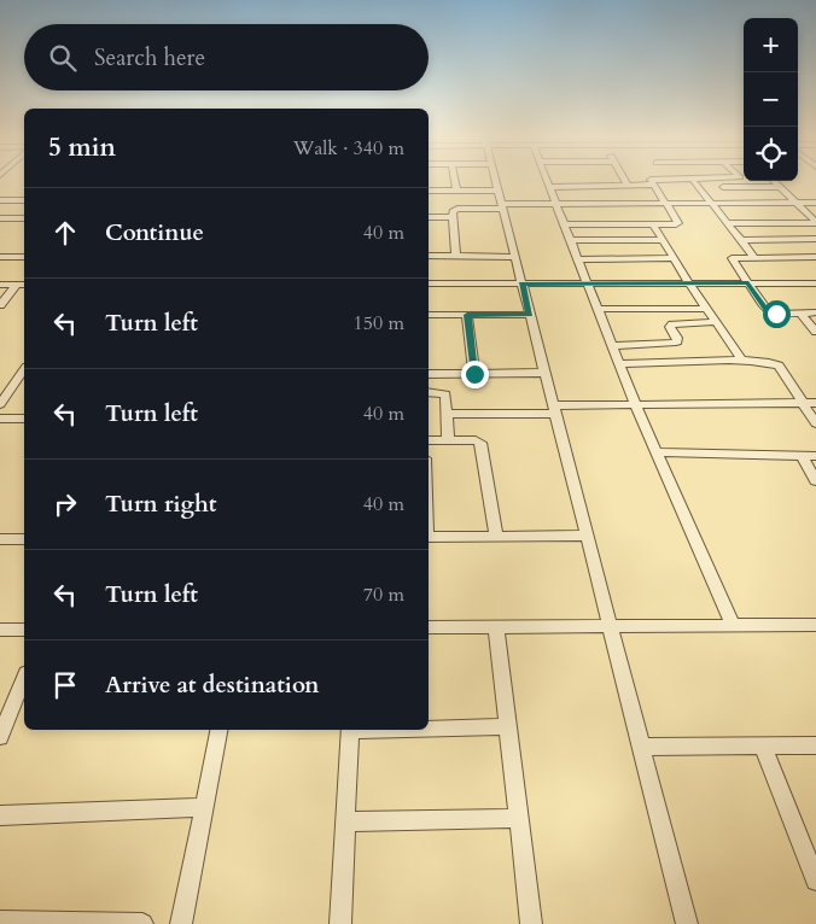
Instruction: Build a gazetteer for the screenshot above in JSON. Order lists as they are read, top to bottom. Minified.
{"page":{"map_buttons":["+","−"],"search":"Search here","heading":["5 min","Walk · 340 m"],"list":[["Continue","40 m"],["Turn left","150 m"],["Turn left","40 m"],["Turn right","40 m"],["Turn left","70 m"],"Arrive at destination"]}}
